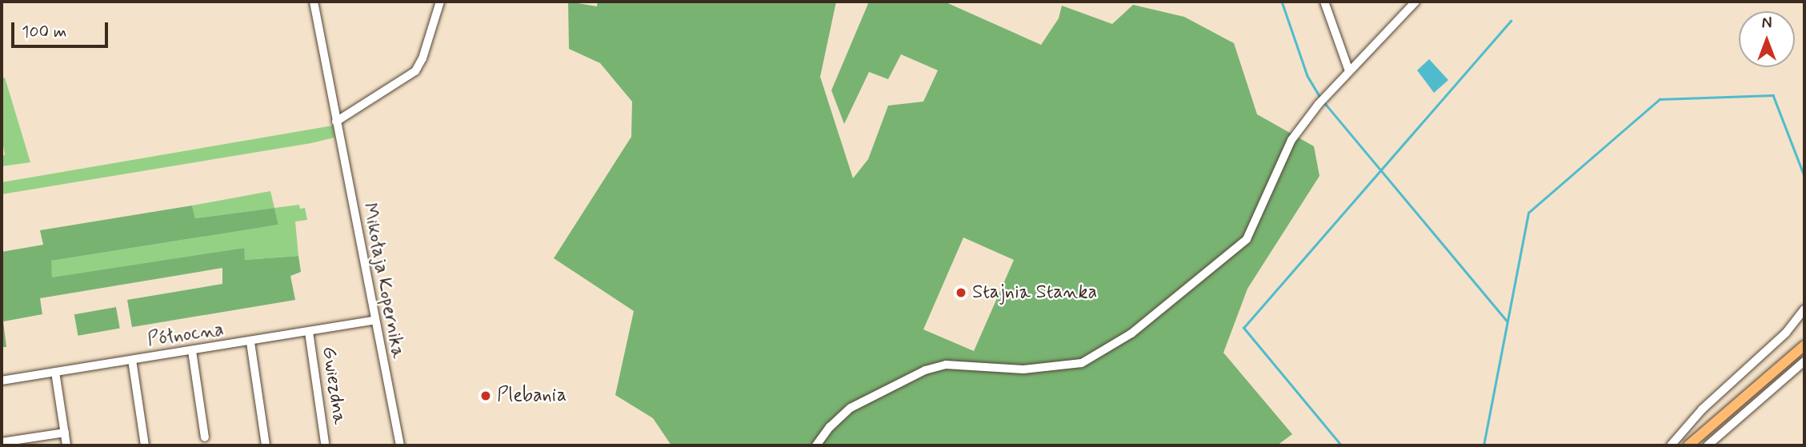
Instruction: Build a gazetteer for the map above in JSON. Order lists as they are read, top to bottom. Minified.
{"streets":{"street":["Mikołaja Kopernika","Północna","Gwiezdna"]},"crossings":[["Mikołaja Kopernika","Północna"],["Północna","Gwiezdna"]],"places":["Stajnia Stanka","Plebania"],"scale_bar":"100 m","north":"top"}
